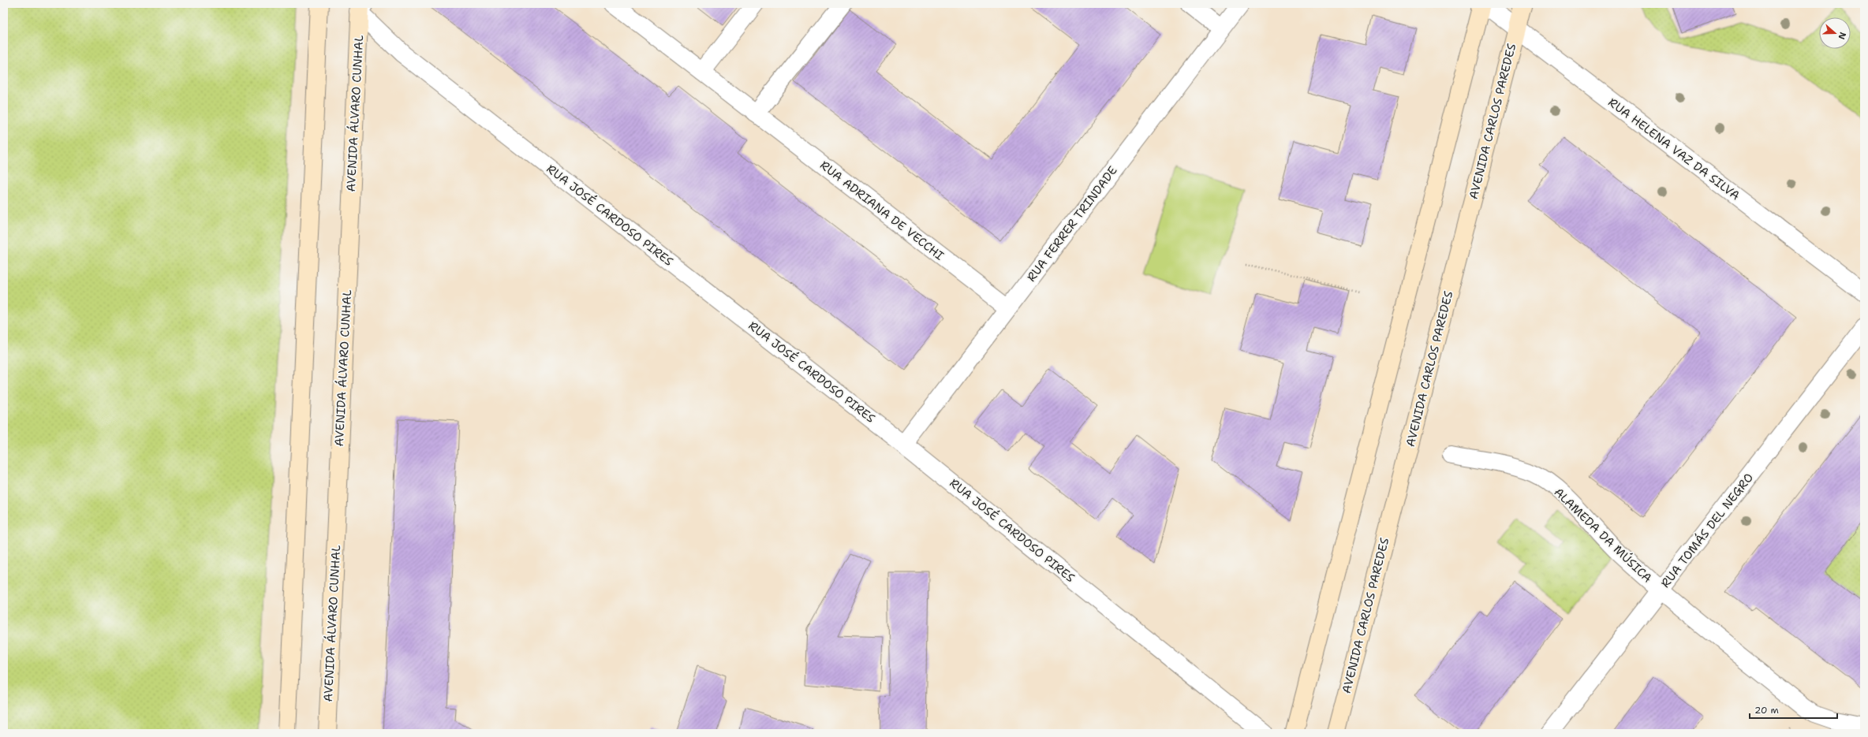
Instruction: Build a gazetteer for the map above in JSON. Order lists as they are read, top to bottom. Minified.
{"streets":{"street":["AVENIDA ÁLVARO CUNHAL","AVENIDA CARLOS PAREDES","RUA HELENA VAZ DA SILVA","RUA ADRIANA DE VECCHI","RUA JOSÉ CARDOSO PIRES","RUA FERRER TRINDADE","RUA TOMÁS DEL NEGRO","ALAMEDA DA MÚSICA"]},"crossings":[["AVENIDA ÁLVARO CUNHAL","RUA JOSÉ CARDOSO PIRES"],["AVENIDA CARLOS PAREDES","RUA HELENA VAZ DA SILVA"],["RUA ADRIANA DE VECCHI","RUA FERRER TRINDADE"],["RUA JOSÉ CARDOSO PIRES","RUA FERRER TRINDADE"],["RUA TOMÁS DEL NEGRO","ALAMEDA DA MÚSICA"]],"scale_bar":"20 m","north":"right"}
